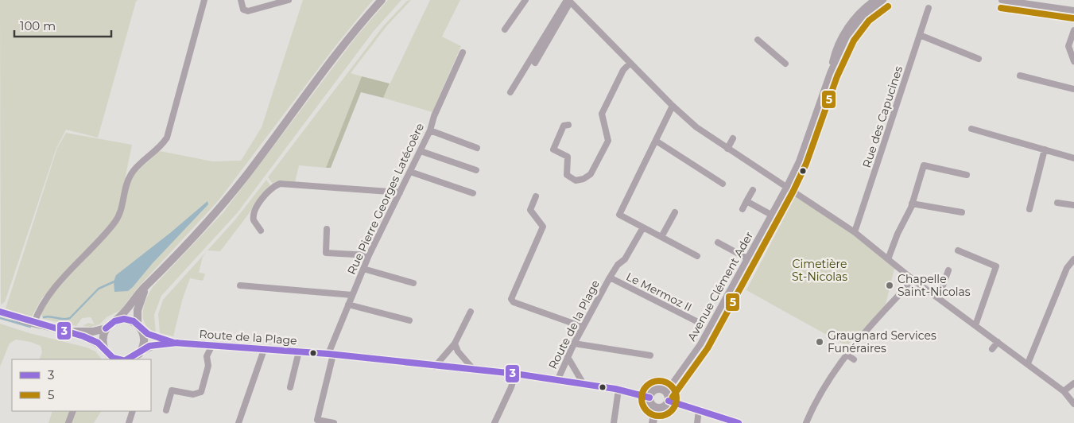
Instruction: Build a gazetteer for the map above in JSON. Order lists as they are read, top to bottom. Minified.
{"streets":{"street":["Rue des Capucines","Rue Pierre Georges Latécoère","Avenue Clément Ader","Le Mermoz II","Route de la Plage"]},"crossings":[["Rue Pierre Georges Latécoère","Route de la Plage"],["Avenue Clément Ader","Route de la Plage"],["Le Mermoz II","Route de la Plage"]],"parks":["Cimetière St-Nicolas"],"places":["Chapelle Saint-Nicolas","Graugnard Services Funéraires"],"lines":["transit line 5","transit line 3"],"legend":["3","5"],"scale_bar":"100 m"}
